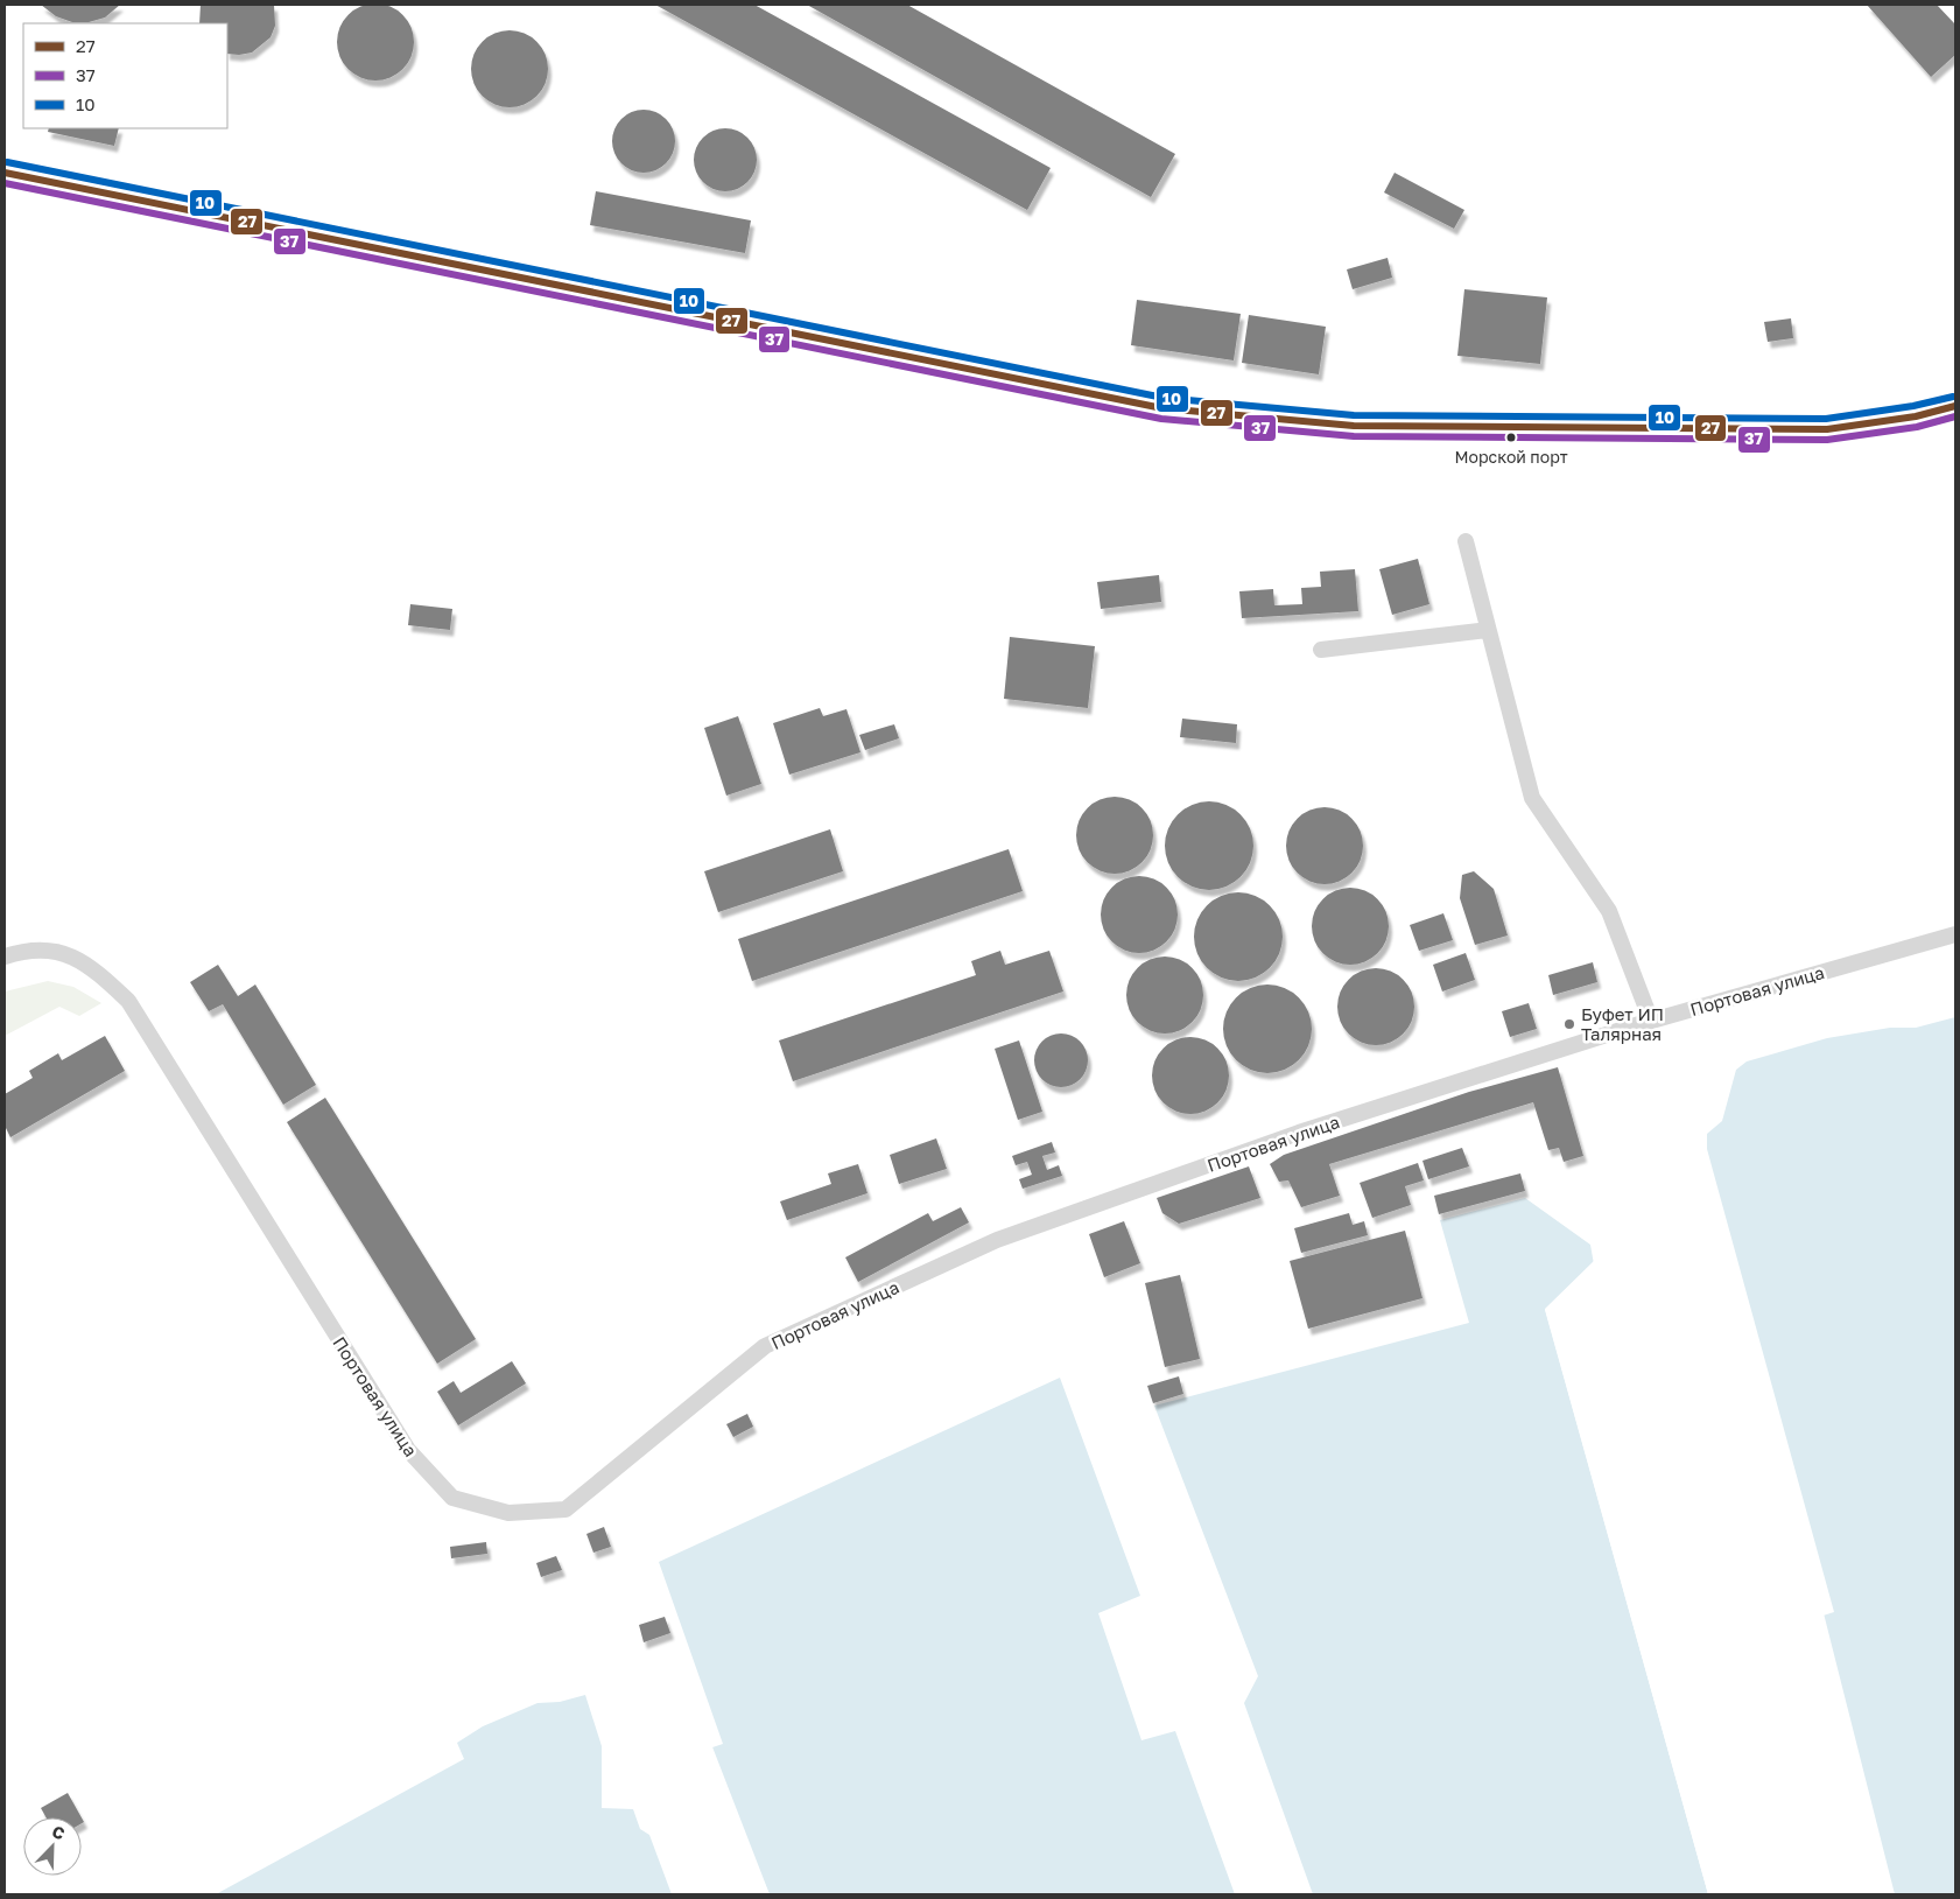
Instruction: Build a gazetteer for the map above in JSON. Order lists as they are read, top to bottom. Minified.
{"streets":{"street":["Портовая улица"]},"places":["Морской порт","Буфет ИП Талярная"],"lines":["transit line 10","transit line 27","transit line 37"],"legend":["27","37","10"],"north":"top right"}
